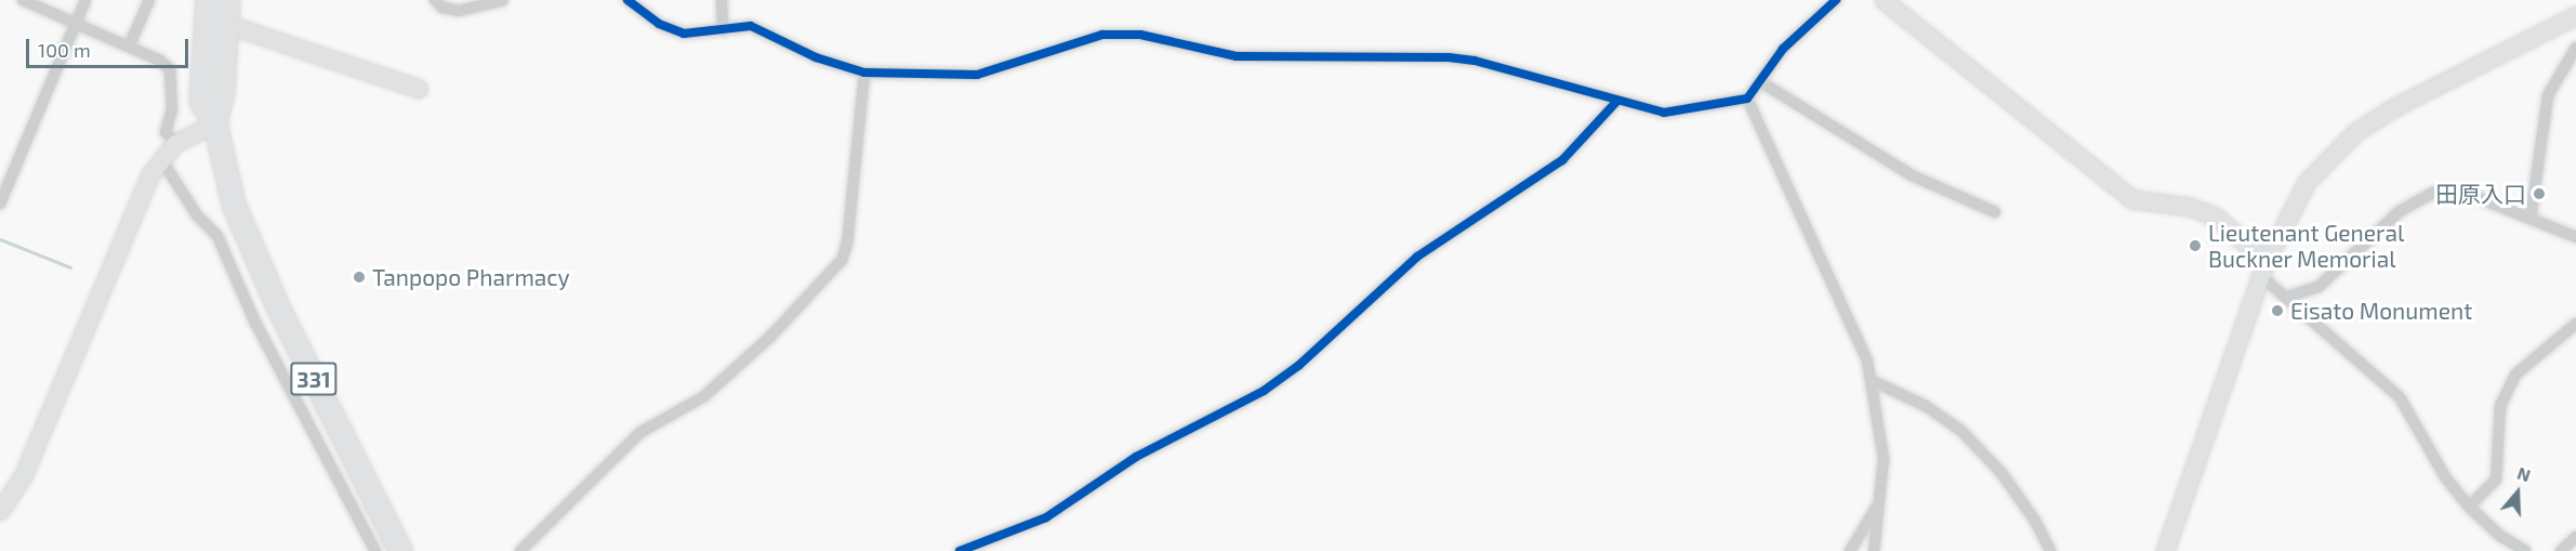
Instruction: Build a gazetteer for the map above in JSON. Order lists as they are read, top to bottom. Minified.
{"streets":{"highway":["331"]},"places":["田原入口","Lieutenant General Buckner Memorial","Tanpopo Pharmacy","Eisato Monument"],"scale_bar":"100 m","north":"top"}
